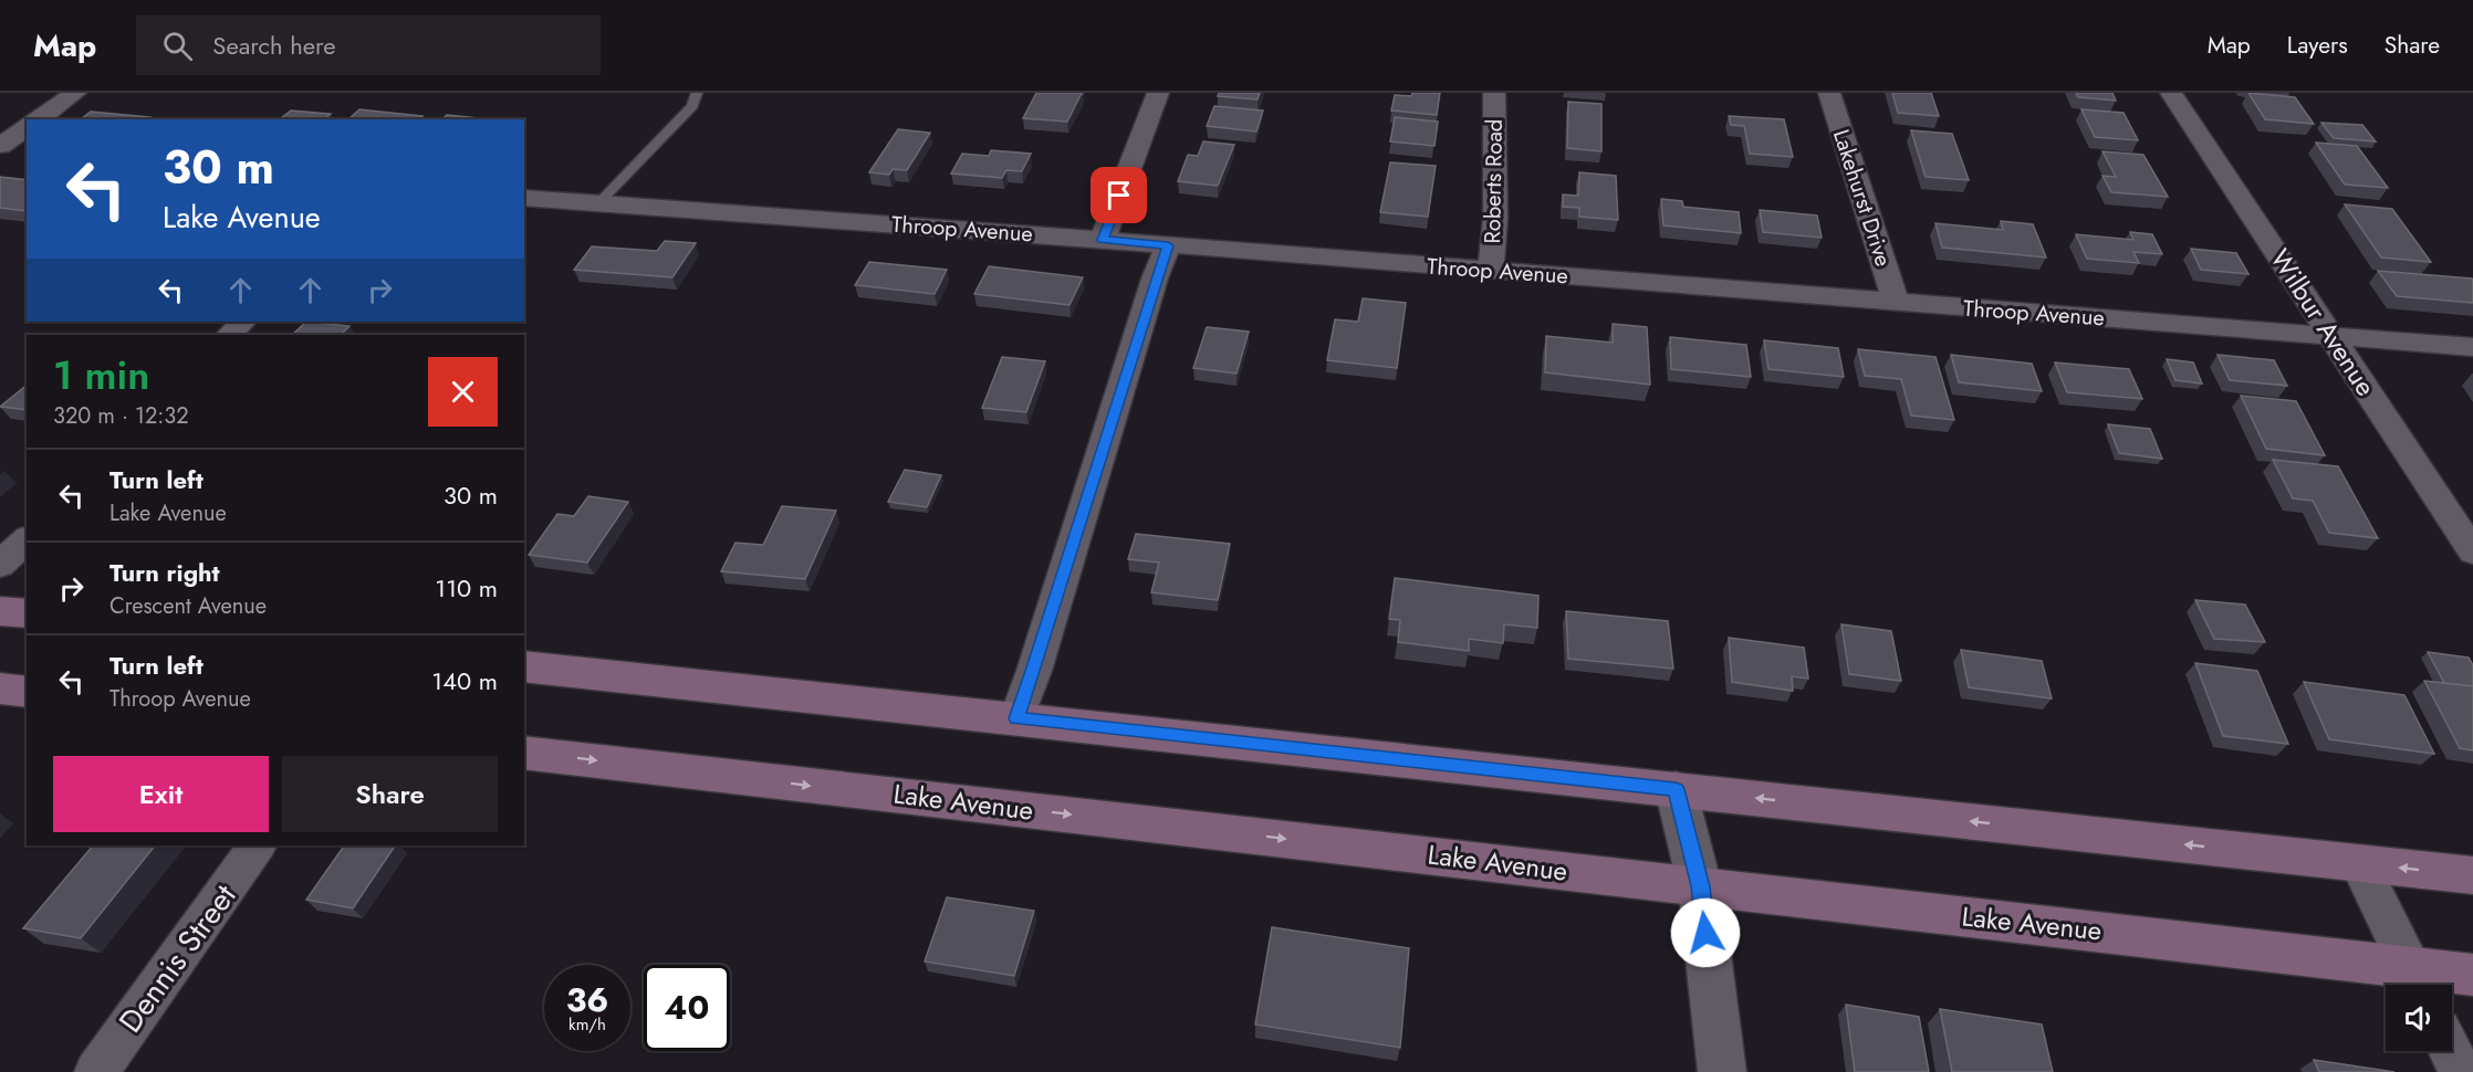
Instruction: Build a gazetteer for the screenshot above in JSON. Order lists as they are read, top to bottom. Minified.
{"streets":{"main road":["Lake Avenue"],"street":["Roberts Road","Lakehurst Drive","Throop Avenue","Wilbur Avenue","Dennis Street"]},"crossings":[["Roberts Road","Throop Avenue"],["Lakehurst Drive","Throop Avenue"],["Throop Avenue","Wilbur Avenue"]],"page":{"header":"Map","search":"Search here","nav":["Map","Layers","Share"],"turn":["30 m","Lake Avenue"],"heading":["1 min","320 m · 12:32"],"list":[{"name":"Turn left","note":"Lake Avenue","value":"30 m"},{"name":"Turn right","note":"Crescent Avenue","value":"110 m"},{"name":"Turn left","note":"Throop Avenue","value":"140 m"}],"buttons":["Exit","Share"],"speed":"36 km/h","limit":"40"}}
